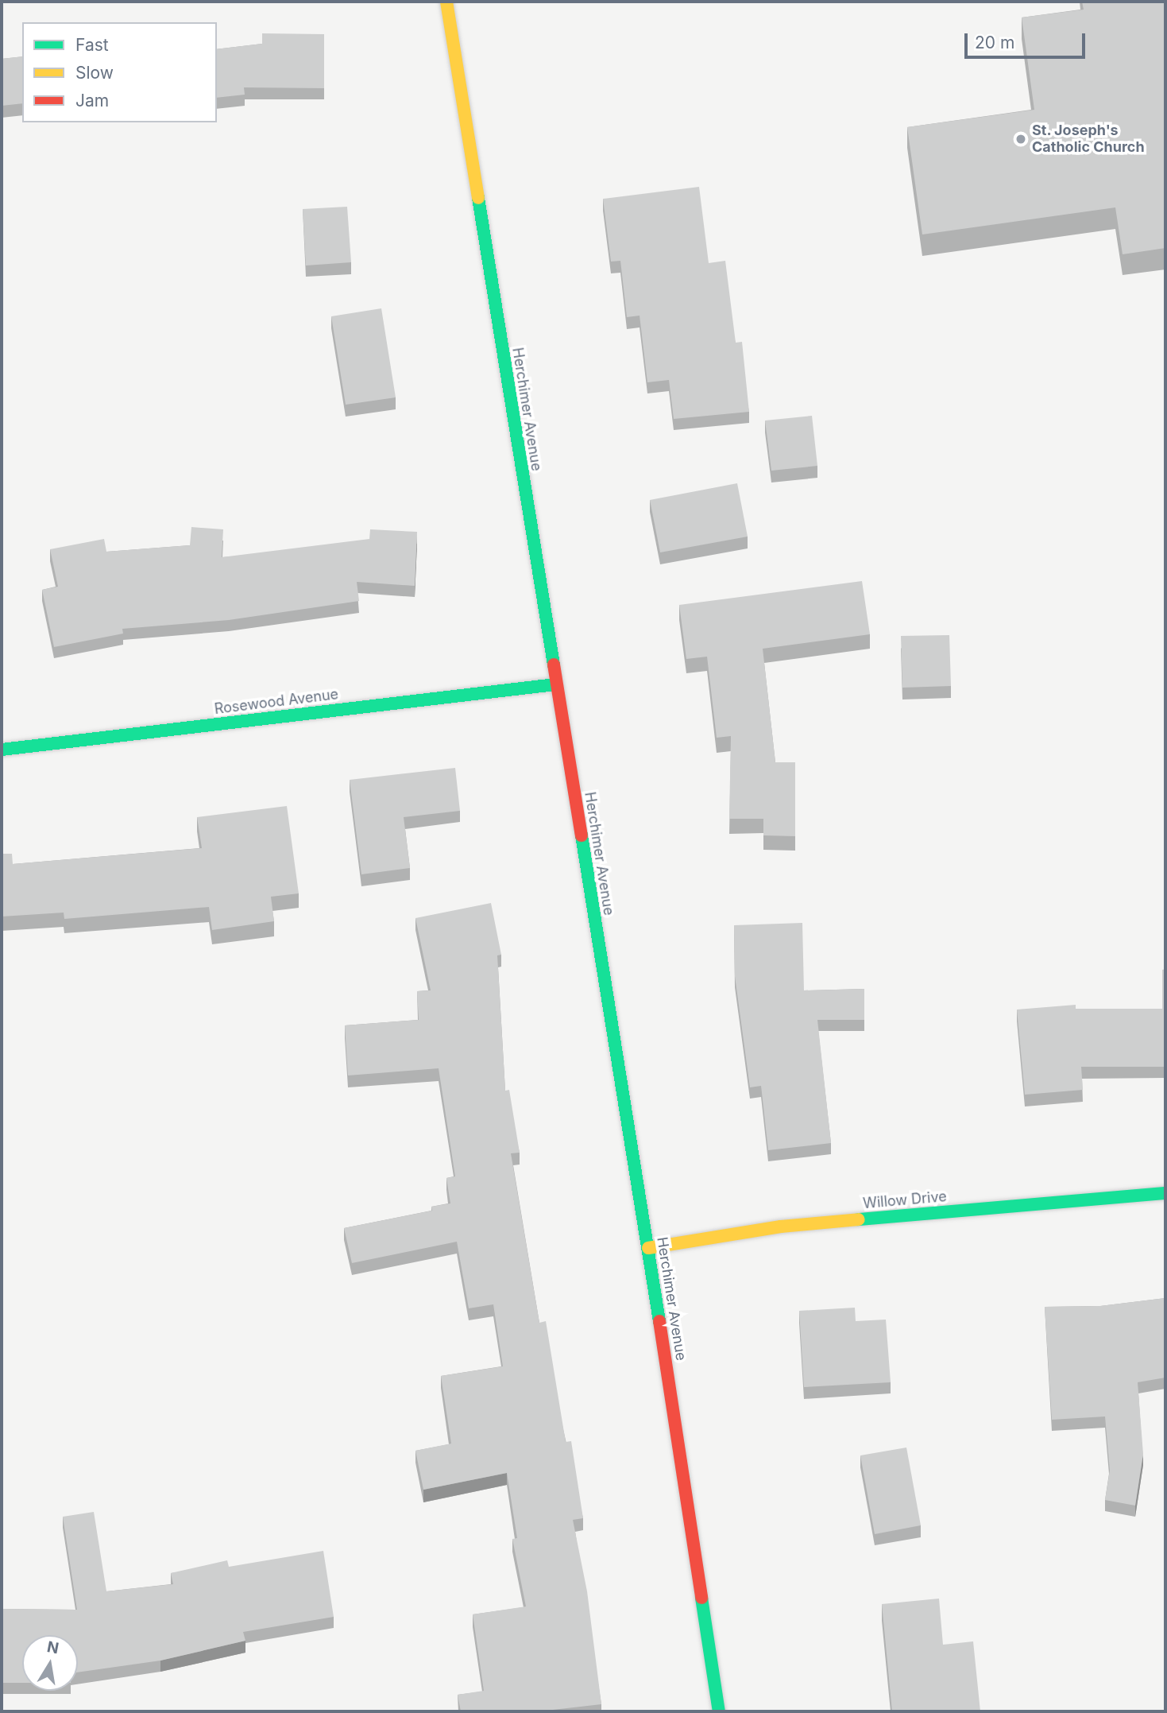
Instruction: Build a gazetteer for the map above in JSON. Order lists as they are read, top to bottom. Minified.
{"streets":{"street":["Herchimer Avenue","Rosewood Avenue","Willow Drive"]},"crossings":[["Herchimer Avenue","Rosewood Avenue"],["Herchimer Avenue","Willow Drive"]],"places":["St. Joseph's Catholic Church"],"legend":["Fast","Slow","Jam"],"scale_bar":"20 m","north":"top"}
